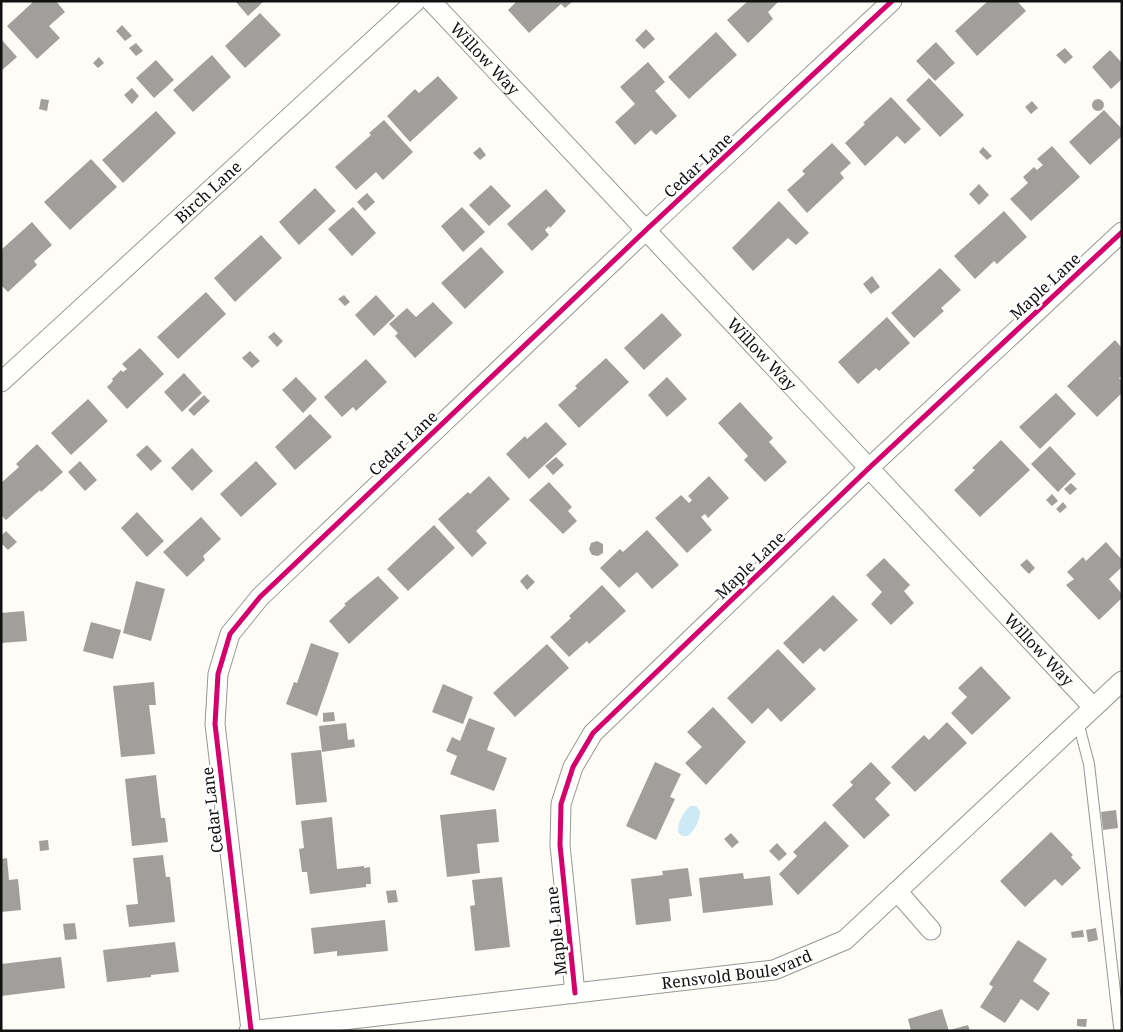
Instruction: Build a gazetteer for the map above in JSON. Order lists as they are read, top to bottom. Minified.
{"streets":{"street":["Willow Way","Cedar Lane","Birch Lane","Maple Lane","Rensvold Boulevard"]},"crossings":[["Willow Way","Cedar Lane"],["Willow Way","Maple Lane"],["Willow Way","Rensvold Boulevard"],["Cedar Lane","Rensvold Boulevard"],["Maple Lane","Rensvold Boulevard"]]}
